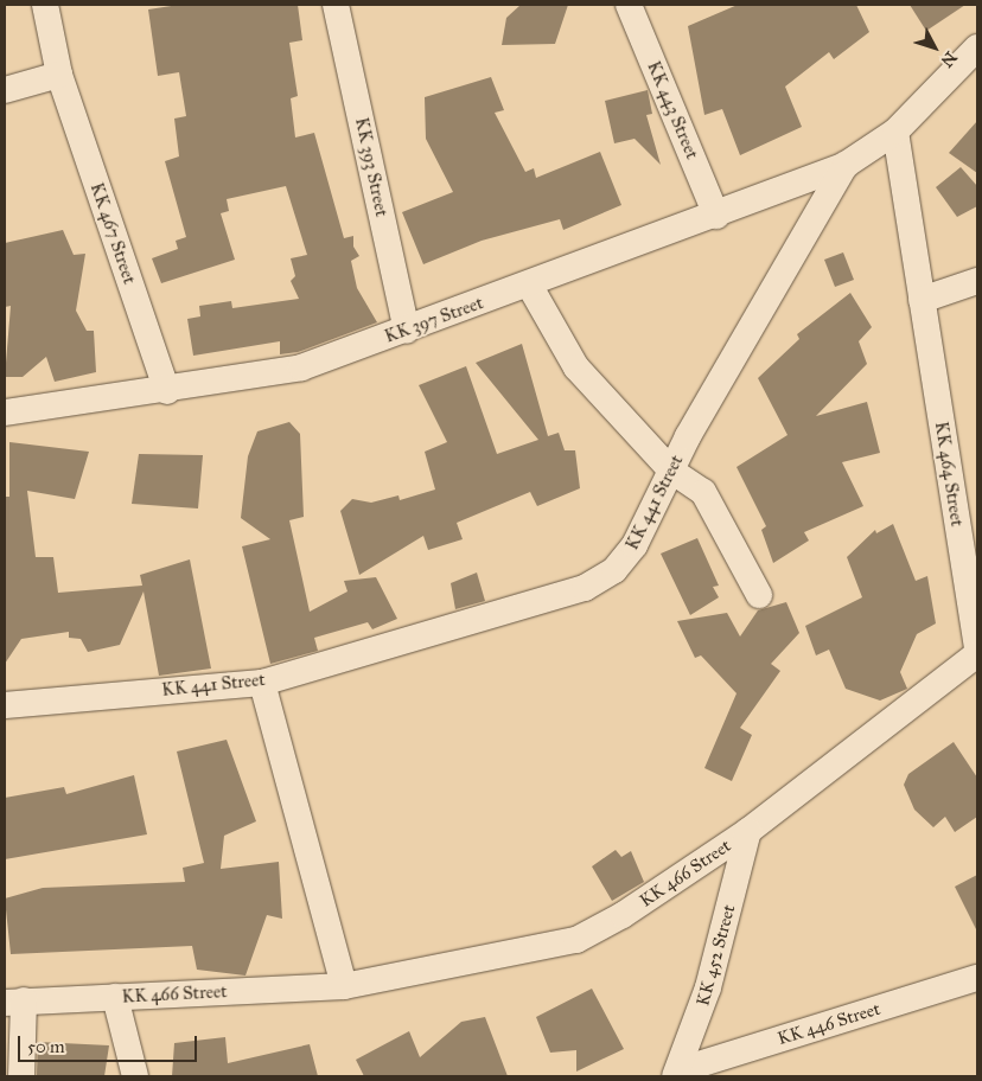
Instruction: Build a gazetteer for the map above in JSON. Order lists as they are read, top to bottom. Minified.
{"streets":{"street":["KK 443 Street","KK 393 Street","KK 467 Street","KK 397 Street","KK 464 Street","KK 441 Street","KK 466 Street","KK 452 Street","KK 446 Street"]},"crossings":[["KK 443 Street","KK 397 Street"],["KK 393 Street","KK 397 Street"],["KK 467 Street","KK 397 Street"],["KK 397 Street","KK 441 Street"],["KK 464 Street","KK 441 Street"],["KK 466 Street","KK 452 Street"],["KK 452 Street","KK 446 Street"]],"scale_bar":"50 m","north":"bottom right"}
